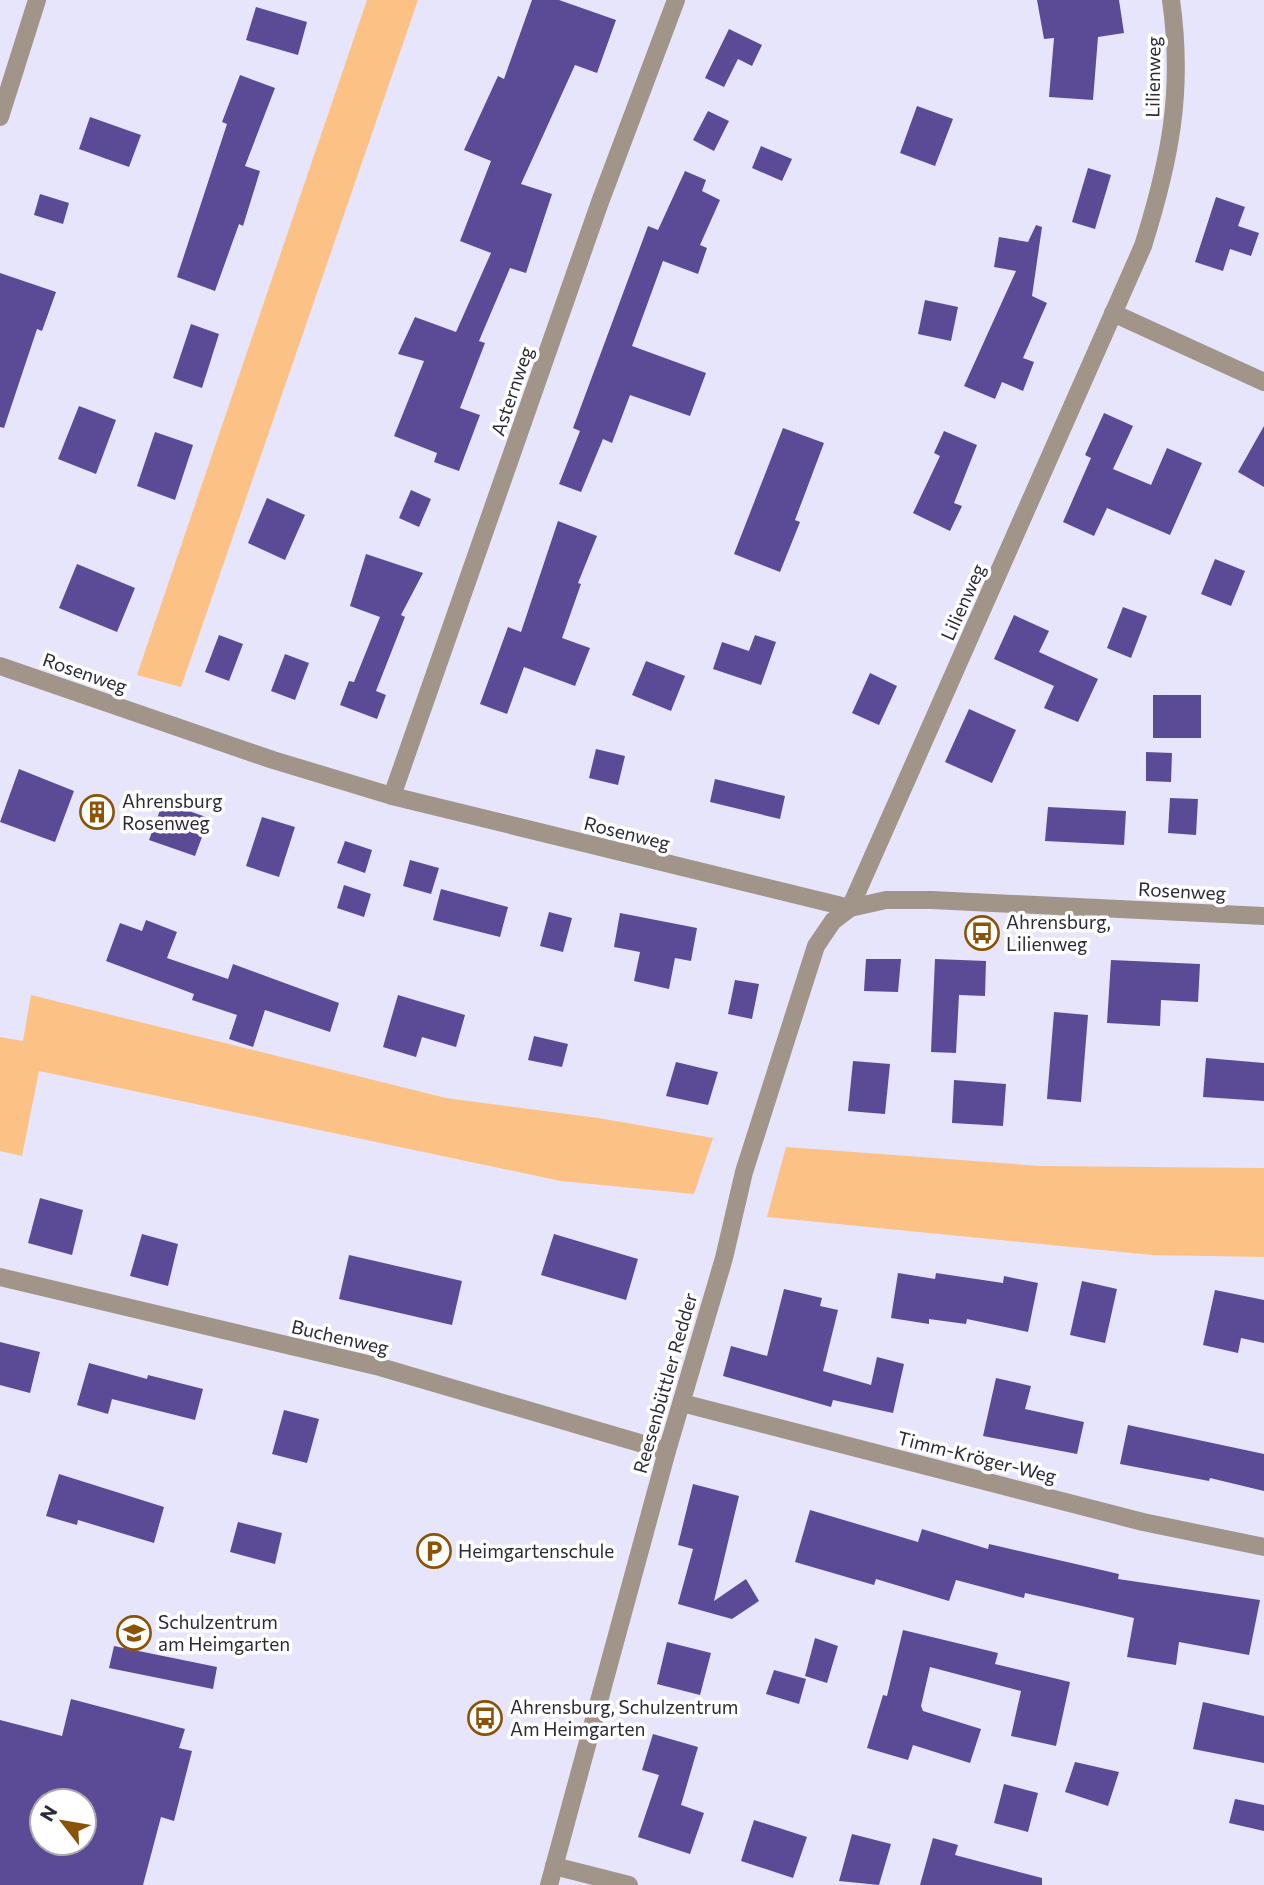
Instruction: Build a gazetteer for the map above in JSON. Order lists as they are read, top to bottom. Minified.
{"streets":{"street":["Lilienweg","Asternweg","Rosenweg","Buchenweg","Reesenbüttler Redder","Timm-Kröger-Weg"]},"crossings":[["Lilienweg","Rosenweg"],["Lilienweg","Reesenbüttler Redder"],["Asternweg","Rosenweg"],["Rosenweg","Reesenbüttler Redder"],["Buchenweg","Reesenbüttler Redder"],["Reesenbüttler Redder","Timm-Kröger-Weg"]],"places":{"building":["Ahrensburg Rosenweg"],"bus stop":["Ahrensburg, Lilienweg","Ahrensburg, Schulzentrum Am Heimgarten"],"parking":["Heimgartenschule"],"school or university":["Schulzentrum am Heimgarten"]},"north":"top left"}
